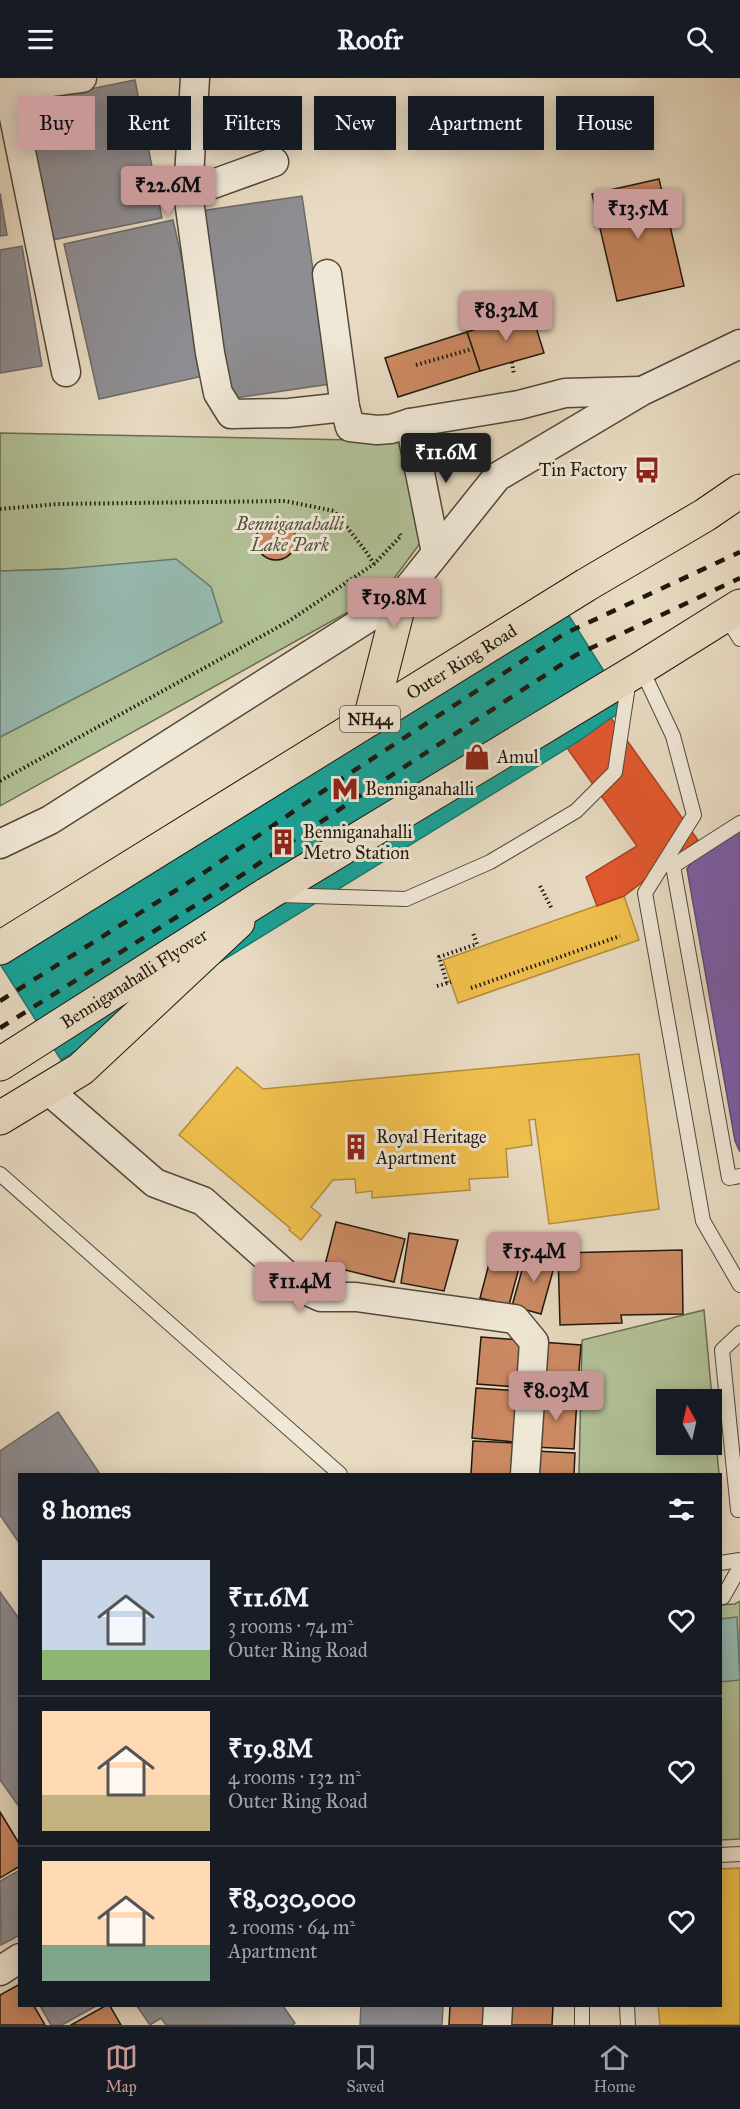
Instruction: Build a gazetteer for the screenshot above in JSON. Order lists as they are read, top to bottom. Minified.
{"streets":{"main road":["Outer Ring Road","NH44","Benniganahalli Flyover"]},"parks":["Benniganahalli Lake Park"],"places":{"bus stop":["Tin Factory"],"shop":["Amul"],"metro station":["Benniganahalli"],"building":["Benniganahalli Metro Station","Royal Heritage Apartment"]},"north":"top","page":{"header":"Roofr","chip":["Buy","Rent","Filters","New","Apartment","House"],"price":["₹22.6M","₹13.5M","₹8.32M","₹11.6M","₹19.8M","₹15.4M","₹11.4M","₹8.03M"],"heading":"8 homes","list":[{"name":"₹11.6M","note":"3 rooms · 74 m² · Outer Ring Road"},{"name":"₹19.8M","note":"4 rooms · 132 m² · Outer Ring Road"},{"name":"₹8,030,000","note":"2 rooms · 64 m² · Apartment"}],"tabs":["Map","Saved","Home"]}}
